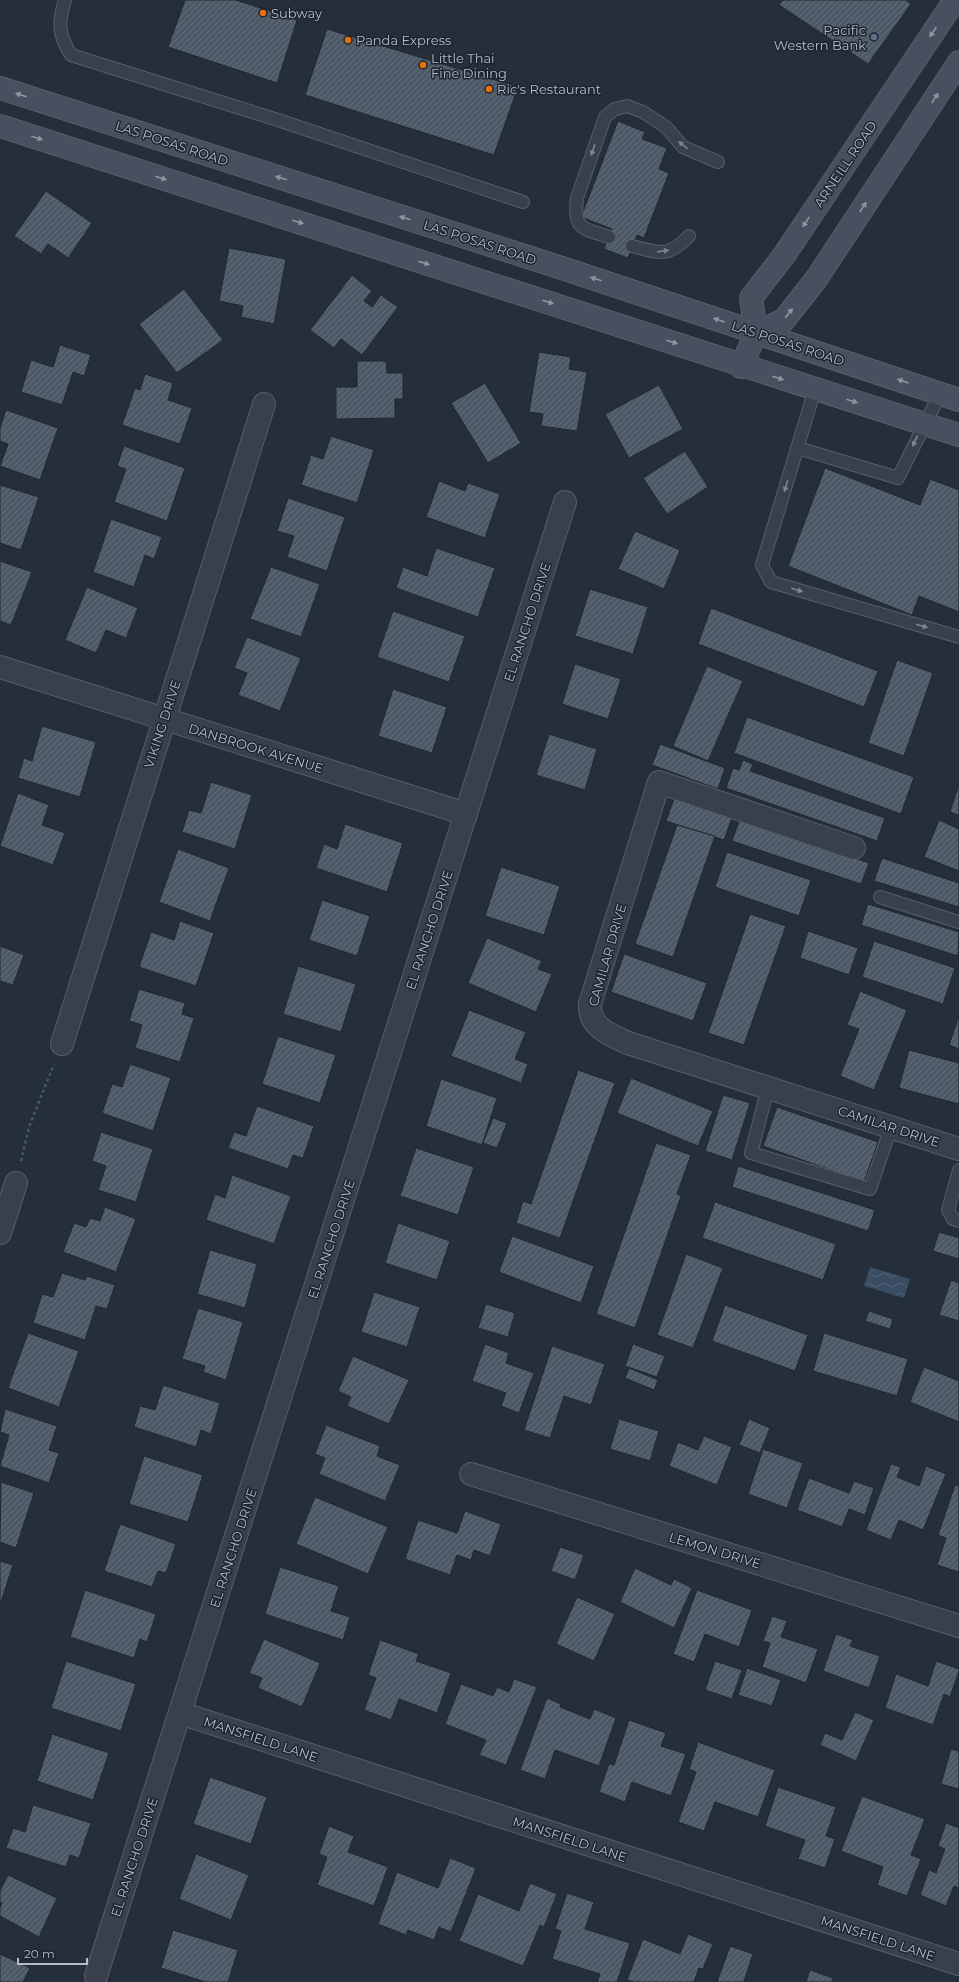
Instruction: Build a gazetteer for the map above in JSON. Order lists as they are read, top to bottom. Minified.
{"streets":{"main road":["LAS POSAS ROAD","ARNEILL ROAD"],"street":["EL RANCHO DRIVE","VIKING DRIVE","DANBROOK AVENUE","CAMILAR DRIVE","LEMON DRIVE","MANSFIELD LANE"]},"crossings":[["LAS POSAS ROAD","ARNEILL ROAD"],["EL RANCHO DRIVE","DANBROOK AVENUE"],["EL RANCHO DRIVE","MANSFIELD LANE"],["VIKING DRIVE","DANBROOK AVENUE"]],"places":["Subway","Pacific Western Bank","Panda Express","Little Thai Fine Dining","Ric's Restaurant"],"scale_bar":"20 m"}
